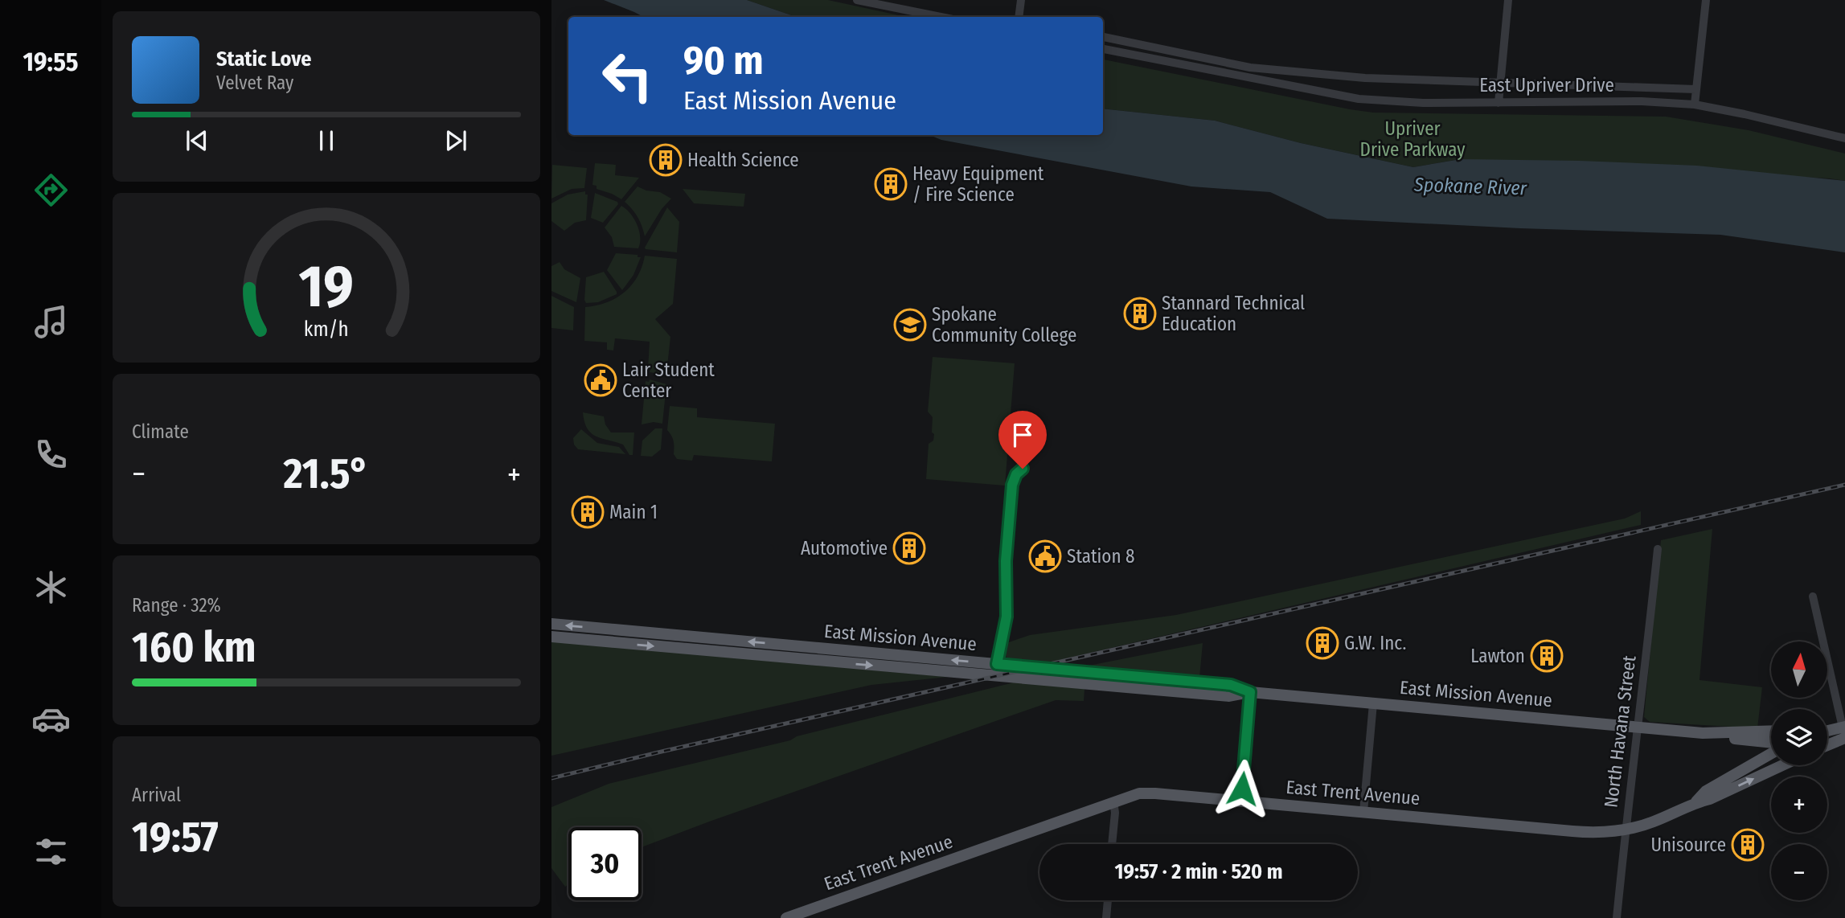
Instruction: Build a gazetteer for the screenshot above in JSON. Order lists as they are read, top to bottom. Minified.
{"streets":{"main road":["East Mission Avenue","East Trent Avenue"],"street":["East Upriver Drive","North Havana Street"]},"crossings":[["East Mission Avenue","North Havana Street"],["North Havana Street","East Trent Avenue"]],"water":["Spokane River"],"parks":["Upriver Drive Parkway"],"places":{"building":["Health Science","Heavy Equipment / Fire Science","Stannard Technical Education","Main 1","Automotive","G.W. Inc.","Lawton","Unisource"],"school or university":["Spokane Community College"],"public building":["Lair Student Center","Station 8"]},"north":"top","page":{"tabs":"19:55","turn":["90 m","East Mission Avenue"],"song":["Static Love","Velvet Ray"],"tile":["Climate",["Range · 32%","160 km"],["Arrival","19:57"]],"heat":["−","21.5°","+"],"map_buttons":["+","−"],"limit":"30","trip":"19:57 · 2 min · 520 m","gauge":["19","km/h"]}}
